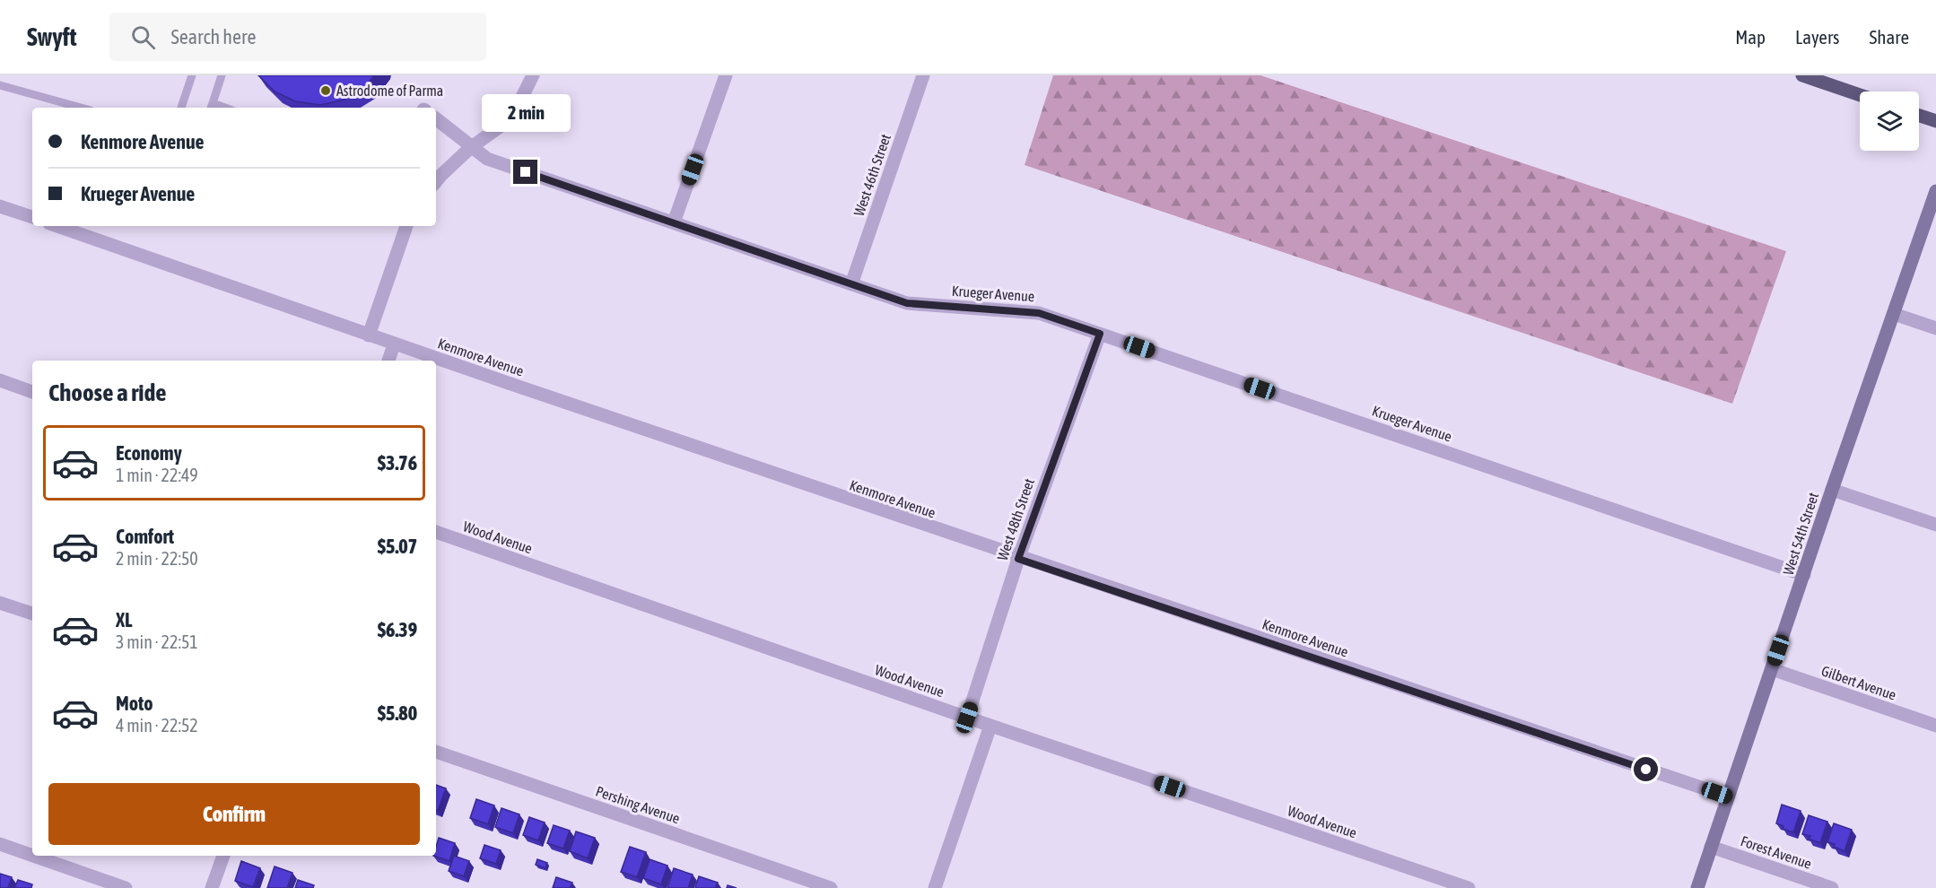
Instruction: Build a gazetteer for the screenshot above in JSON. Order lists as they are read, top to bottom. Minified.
{"streets":{"street":["West 46th Street","Krueger Avenue","Kenmore Avenue","West 48th Street","West 54th Street","Wood Avenue","Gilbert Avenue","Pershing Avenue","Forest Avenue"]},"crossings":[["West 46th Street","Krueger Avenue"],["Krueger Avenue","West 48th Street"],["Krueger Avenue","West 54th Street"],["Kenmore Avenue","West 48th Street"],["Kenmore Avenue","West 54th Street"],["West 48th Street","Wood Avenue"],["West 54th Street","Gilbert Avenue"],["West 54th Street","Forest Avenue"]],"places":["Astrodome of Parma"],"page":{"header":"Swyft","search":"Search here","nav":["Map","Layers","Share"],"bubble":"2 min","banner":["Kenmore Avenue","Krueger Avenue"],"heading":"Choose a ride","list":[{"name":"Economy","note":"1 min · 22:49","value":"$3.76"},{"name":"Comfort","note":"2 min · 22:50","value":"$5.07"},{"name":"XL","note":"3 min · 22:51","value":"$6.39"},{"name":"Moto","note":"4 min · 22:52","value":"$5.80"}],"buttons":"Confirm"}}
